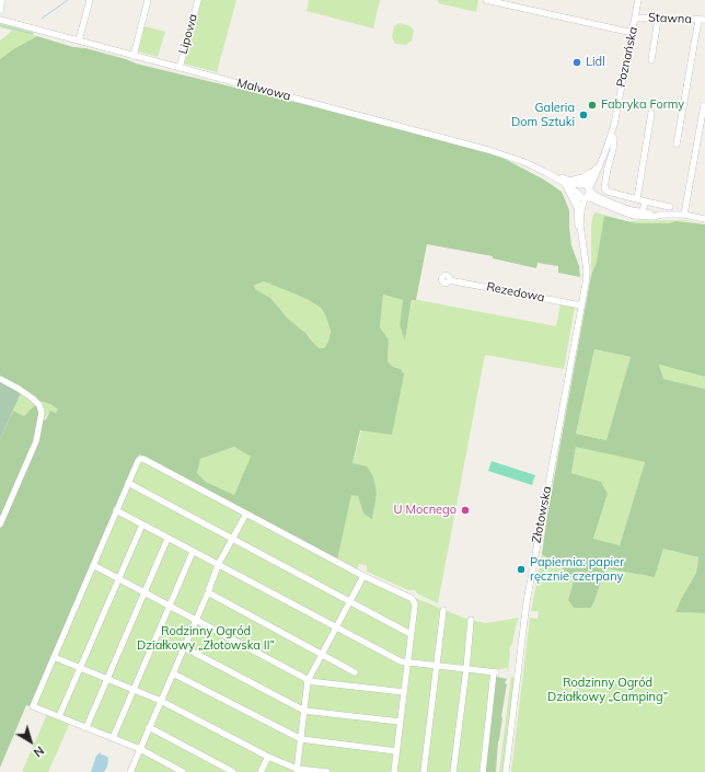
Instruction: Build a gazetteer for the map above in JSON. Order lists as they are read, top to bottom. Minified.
{"streets":{"street":["Stawna","Lipowa","Poznańska","Malwowa","Rezedowa","Złotowska"]},"crossings":[["Stawna","Poznańska"],["Lipowa","Malwowa"],["Poznańska","Malwowa"],["Poznańska","Złotowska"],["Malwowa","Złotowska"],["Rezedowa","Złotowska"]],"parks":["Rodzinny Ogród Działkowy „Złotowska II”","Rodzinny Ogród Działkowy „Camping”"],"places":["Lidl","Fabryka Formy","Galeria Dom Sztuki","U Mocnego","Papiernia: papier ręcznie czerpany"],"north":"bottom right"}
